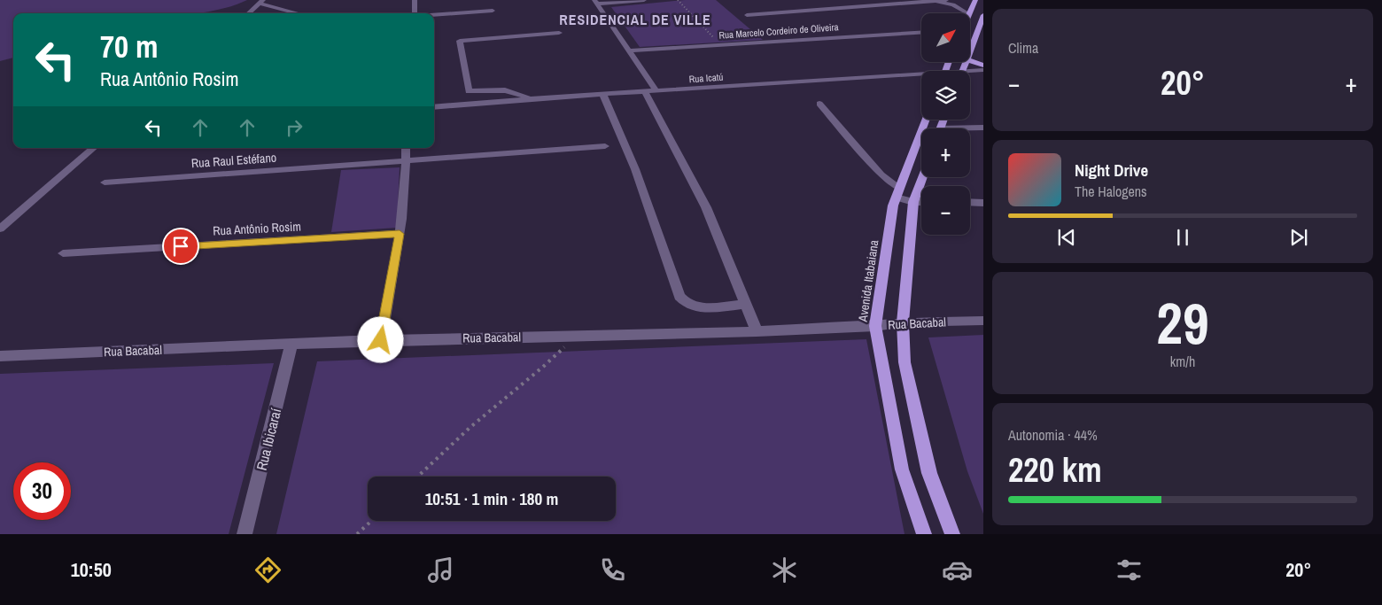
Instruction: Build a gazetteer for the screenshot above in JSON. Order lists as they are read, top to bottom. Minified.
{"streets":{"main road":["Avenida Itabaiana"],"street":["Rua Marcelo Cordeiro de Oliveira","Rua Icatú","Rua Raul Estéfano","Rua Antônio Rosim","Rua Bacabal","Rua Ibicaraí"]},"crossings":[["Avenida Itabaiana","Rua Bacabal"],["Rua Bacabal","Rua Ibicaraí"]],"districts":["RESIDENCIAL DE VILLE"],"north":"top right","page":{"tile":["Clima",["29","km/h"],["Autonomia · 44%","220 km"]],"map_buttons":["+","−"],"turn":["70 m","Rua Antônio Rosim"],"heat":["−","20°","+"],"song":["Night Drive","The Halogens"],"limit":"30","trip":"10:51 · 1 min · 180 m","tabs":["10:50","20°"]}}
